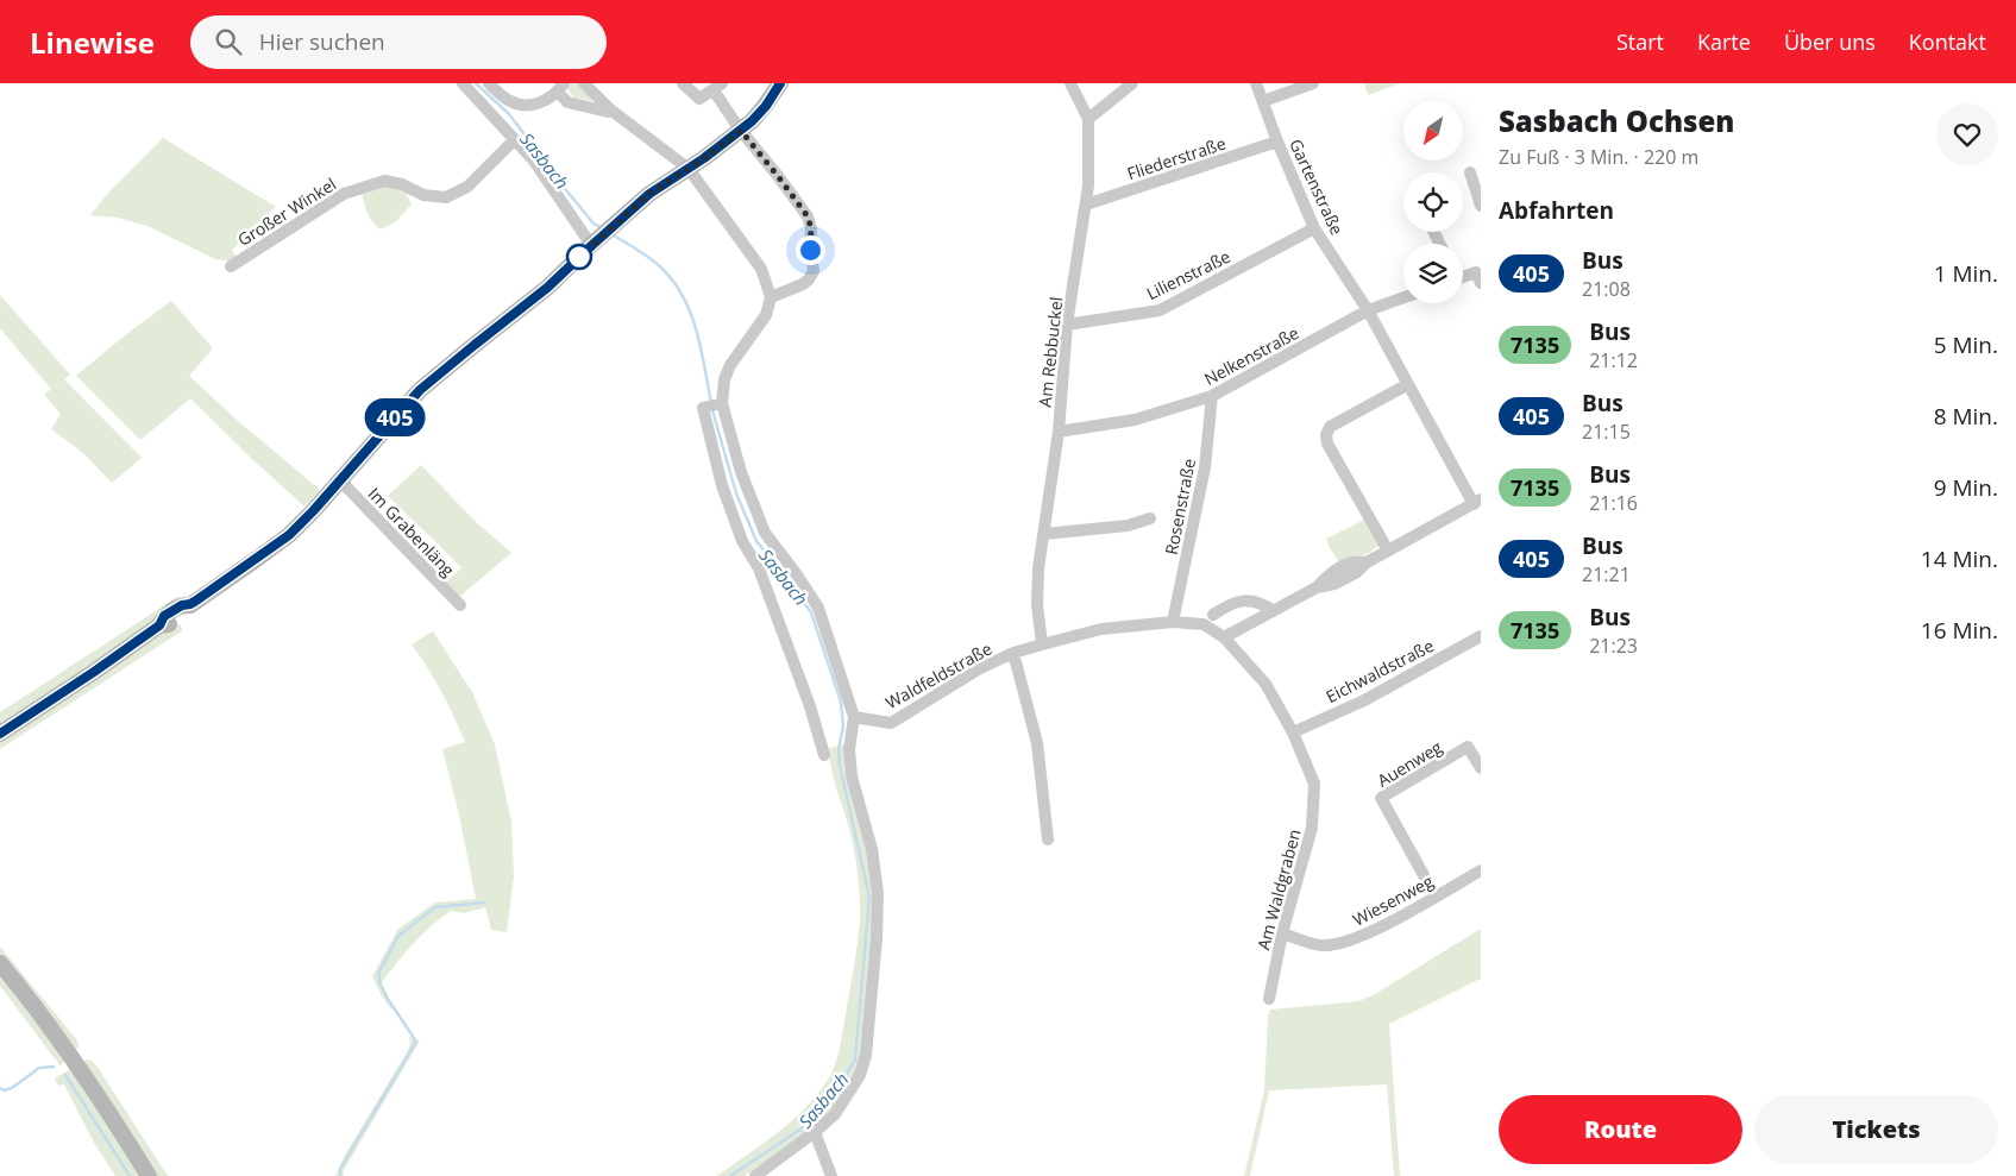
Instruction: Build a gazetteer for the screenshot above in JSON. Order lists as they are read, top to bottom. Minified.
{"streets":{"street":["Fliederstraße","Gartenstraße","Großer Winkel","Lilienstraße","Am Rebbuckel","Nelkenstraße","Rosenstraße","Im Grabenläng","Eichwaldstraße","Waldfeldstraße","Auenweg","Am Waldgraben","Wiesenweg"]},"crossings":[["Fliederstraße","Gartenstraße"],["Fliederstraße","Am Rebbuckel"],["Gartenstraße","Lilienstraße"],["Gartenstraße","Nelkenstraße"],["Lilienstraße","Am Rebbuckel"],["Am Rebbuckel","Nelkenstraße"],["Am Rebbuckel","Waldfeldstraße"],["Nelkenstraße","Rosenstraße"],["Rosenstraße","Waldfeldstraße"],["Eichwaldstraße","Am Waldgraben"],["Waldfeldstraße","Am Waldgraben"],["Auenweg","Wiesenweg"],["Am Waldgraben","Wiesenweg"]],"water":["Sasbach"],"lines":["bus line 405"],"north":"bottom left","page":{"header":"Linewise","search":"Hier suchen","nav":["Start","Karte","Über uns","Kontakt"],"on_map":"405","heading":[["Sasbach Ochsen","Zu Fuß · 3 Min. · 220 m"],"Abfahrten"],"list":[{"mark":"405","name":"Bus","note":"21:08","value":"1 Min."},{"mark":"7135","name":"Bus","note":"21:12","value":"5 Min."},{"mark":"405","name":"Bus","note":"21:15","value":"8 Min."},{"mark":"7135","name":"Bus","note":"21:16","value":"9 Min."},{"mark":"405","name":"Bus","note":"21:21","value":"14 Min."},{"mark":"7135","name":"Bus","note":"21:23","value":"16 Min."}],"buttons":["Route","Tickets"]}}
